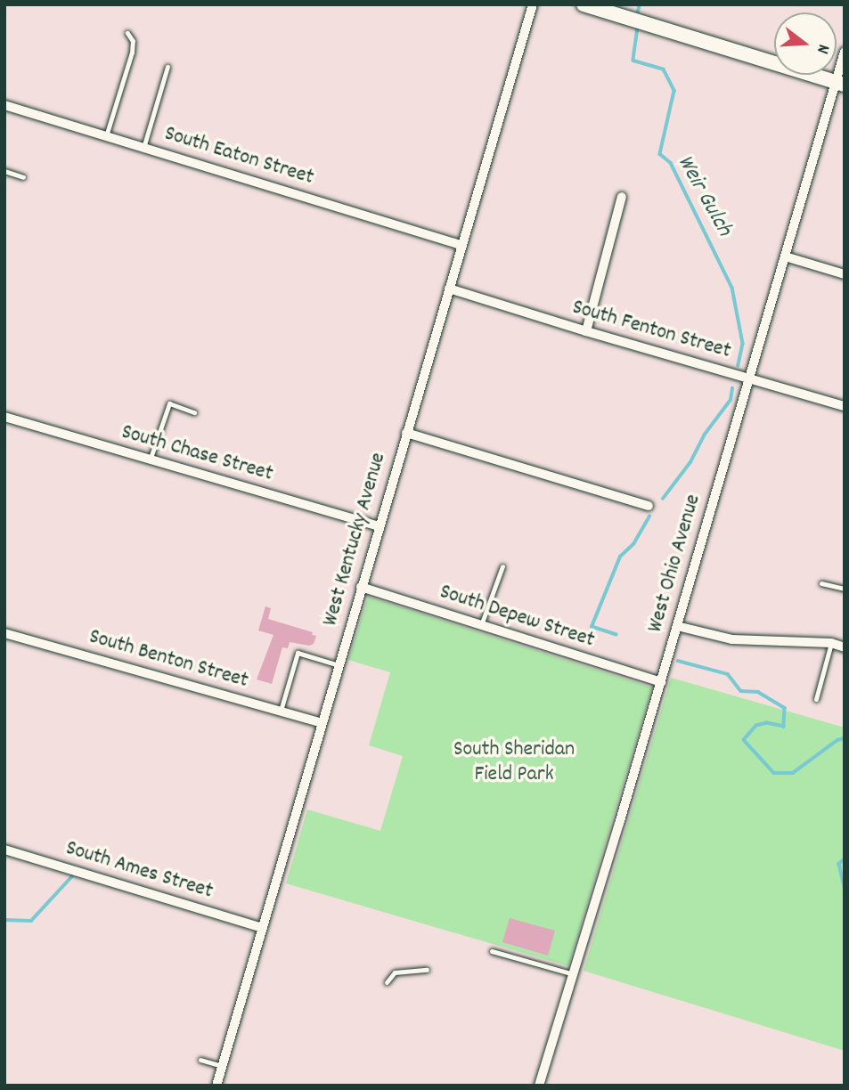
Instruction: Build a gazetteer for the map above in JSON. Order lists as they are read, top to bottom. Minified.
{"streets":{"street":["South Eaton Street","South Fenton Street","South Chase Street","West Kentucky Avenue","West Ohio Avenue","South Depew Street","South Benton Street","South Ames Street"]},"crossings":[["South Eaton Street","West Kentucky Avenue"],["South Fenton Street","West Kentucky Avenue"],["South Fenton Street","West Ohio Avenue"],["South Chase Street","West Kentucky Avenue"],["West Kentucky Avenue","South Depew Street"],["West Kentucky Avenue","South Benton Street"],["West Kentucky Avenue","South Ames Street"],["West Ohio Avenue","South Depew Street"]],"water":["Weir Gulch"],"parks":["South Sheridan Field Park"],"north":"right"}
